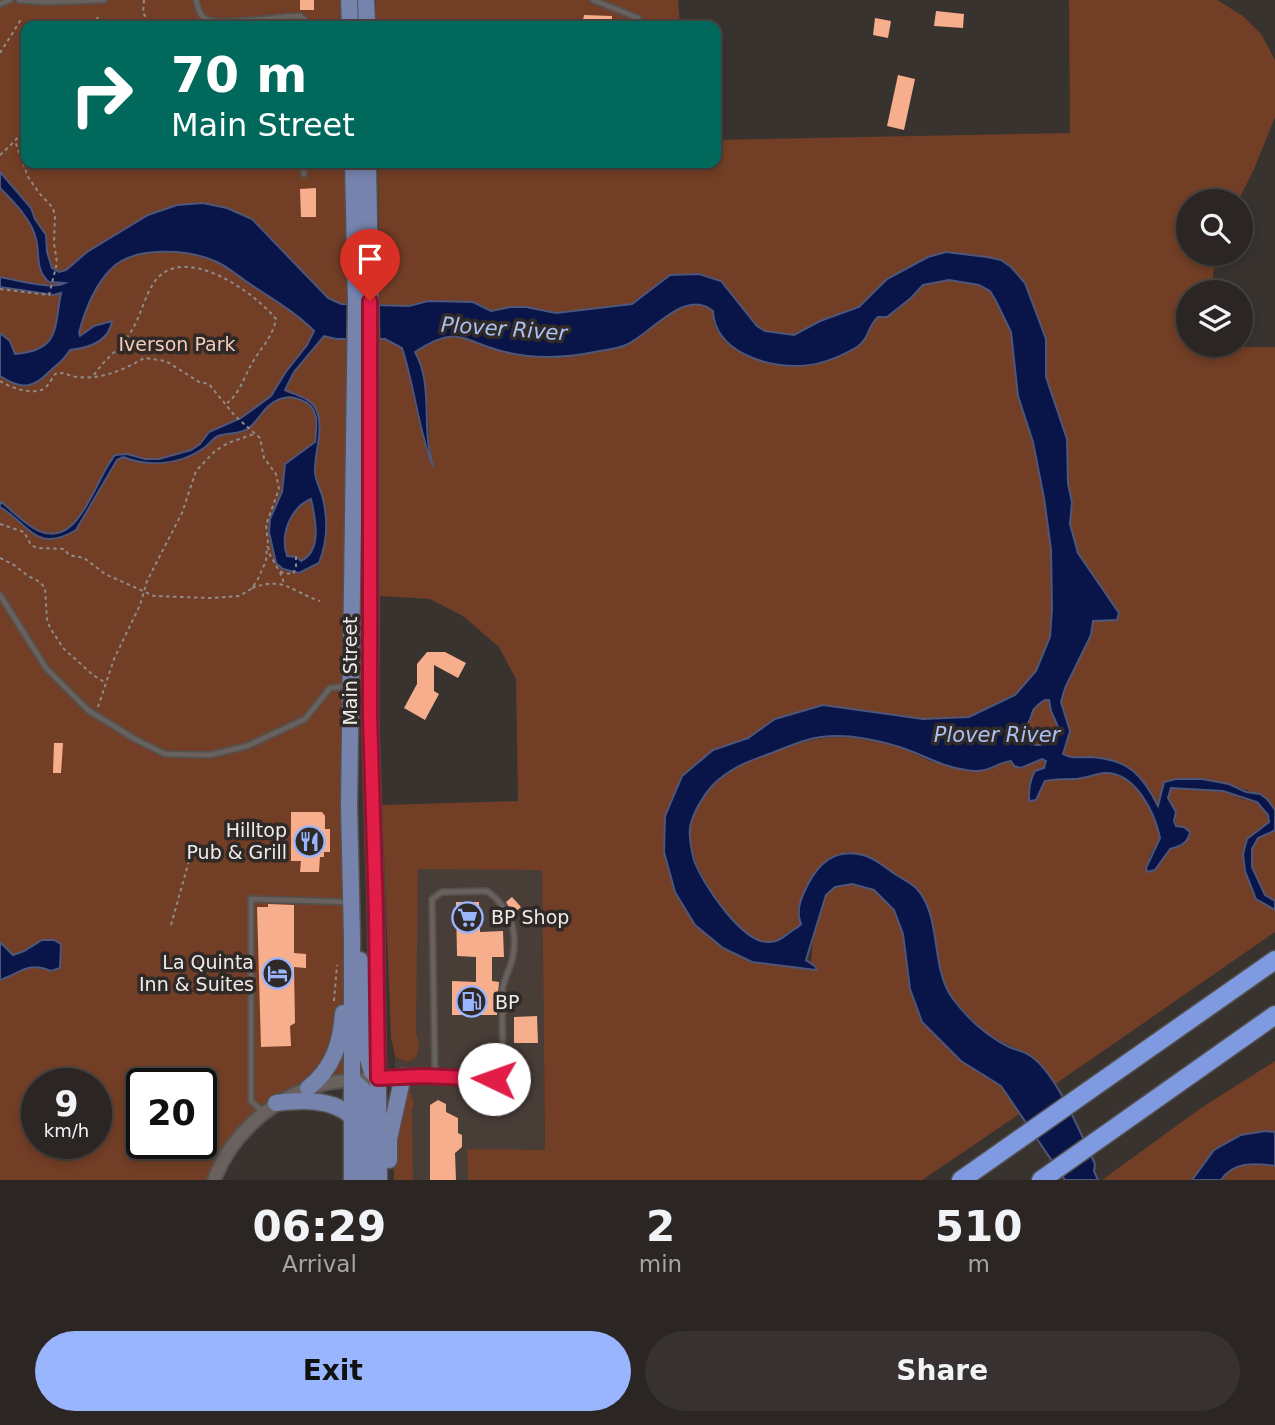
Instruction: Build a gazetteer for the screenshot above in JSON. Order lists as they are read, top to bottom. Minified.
{"streets":{"main road":["Main Street"]},"water":["Plover River"],"parks":["Iverson Park"],"places":{"restaurant":["Hilltop Pub & Grill"],"supermarket":["BP Shop"],"hotel":["La Quinta Inn & Suites"],"fuel station":["BP"]},"page":{"turn":["70 m","Main Street"],"speed":"9 km/h","limit":"20","eta":["06:29","Arrival","2","min","510","m"],"buttons":["Exit","Share"]}}
